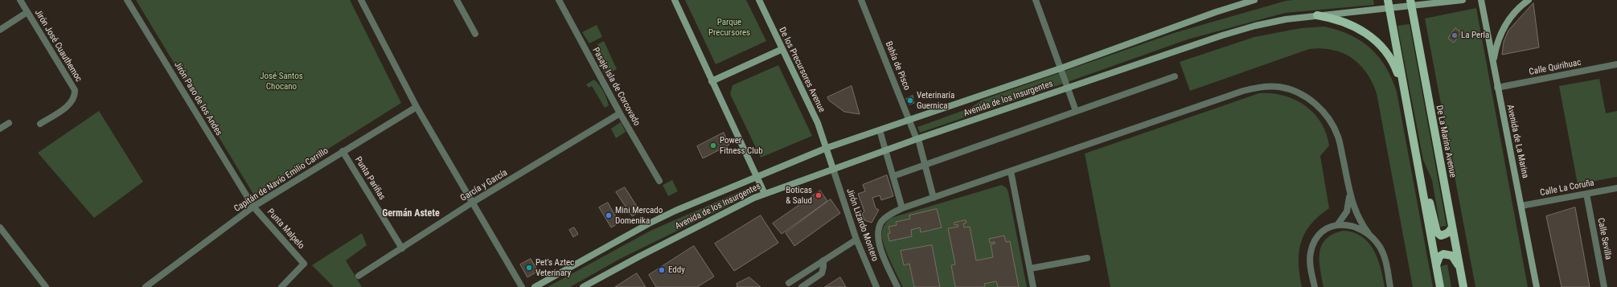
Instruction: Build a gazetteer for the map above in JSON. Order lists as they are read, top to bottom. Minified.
{"streets":{"main road":["De los Precursores Avenue","Avenida de los Insurgentes","De La Marina Avenue","Avenida de La Marina"],"street":["Jirón José Cuauthemoc","Bahía de Pisco","Calle Quirihuac","Pasaje Isla de Corcovado","Jirón Paso de los Andes","Punta Pariñas","Capitán de Navío Emilio Carrillo","García y García","Calle La Coruña","Jirón Lizardo Montero","Punta Malpelo","Calle Sevilla"]},"crossings":[["Bahía de Pisco","Avenida de los Insurgentes"],["Calle Quirihuac","Avenida de La Marina"],["De los Precursores Avenue","Avenida de los Insurgentes"],["De los Precursores Avenue","Jirón Lizardo Montero"],["Pasaje Isla de Corcovado","García y García"],["Jirón Paso de los Andes","Capitán de Navío Emilio Carrillo"],["Jirón Paso de los Andes","Punta Malpelo"],["Avenida de los Insurgentes","De La Marina Avenue"],["Avenida de los Insurgentes","Jirón Lizardo Montero"],["Avenida de La Marina","Calle La Coruña"],["Punta Pariñas","Capitán de Navío Emilio Carrillo"],["Punta Pariñas","García y García"],["Capitán de Navío Emilio Carrillo","Punta Malpelo"],["Calle La Coruña","Calle Sevilla"]],"districts":["Germán Astete"],"parks":["Parque Precursores","José Santos Chocano"],"places":["La Perla","Veterinaría Guernica","Power Fitness Club","Boticas & Salud","Mini Mercado Domenika","Pet's Aztec Veterinary","Eddy"]}
